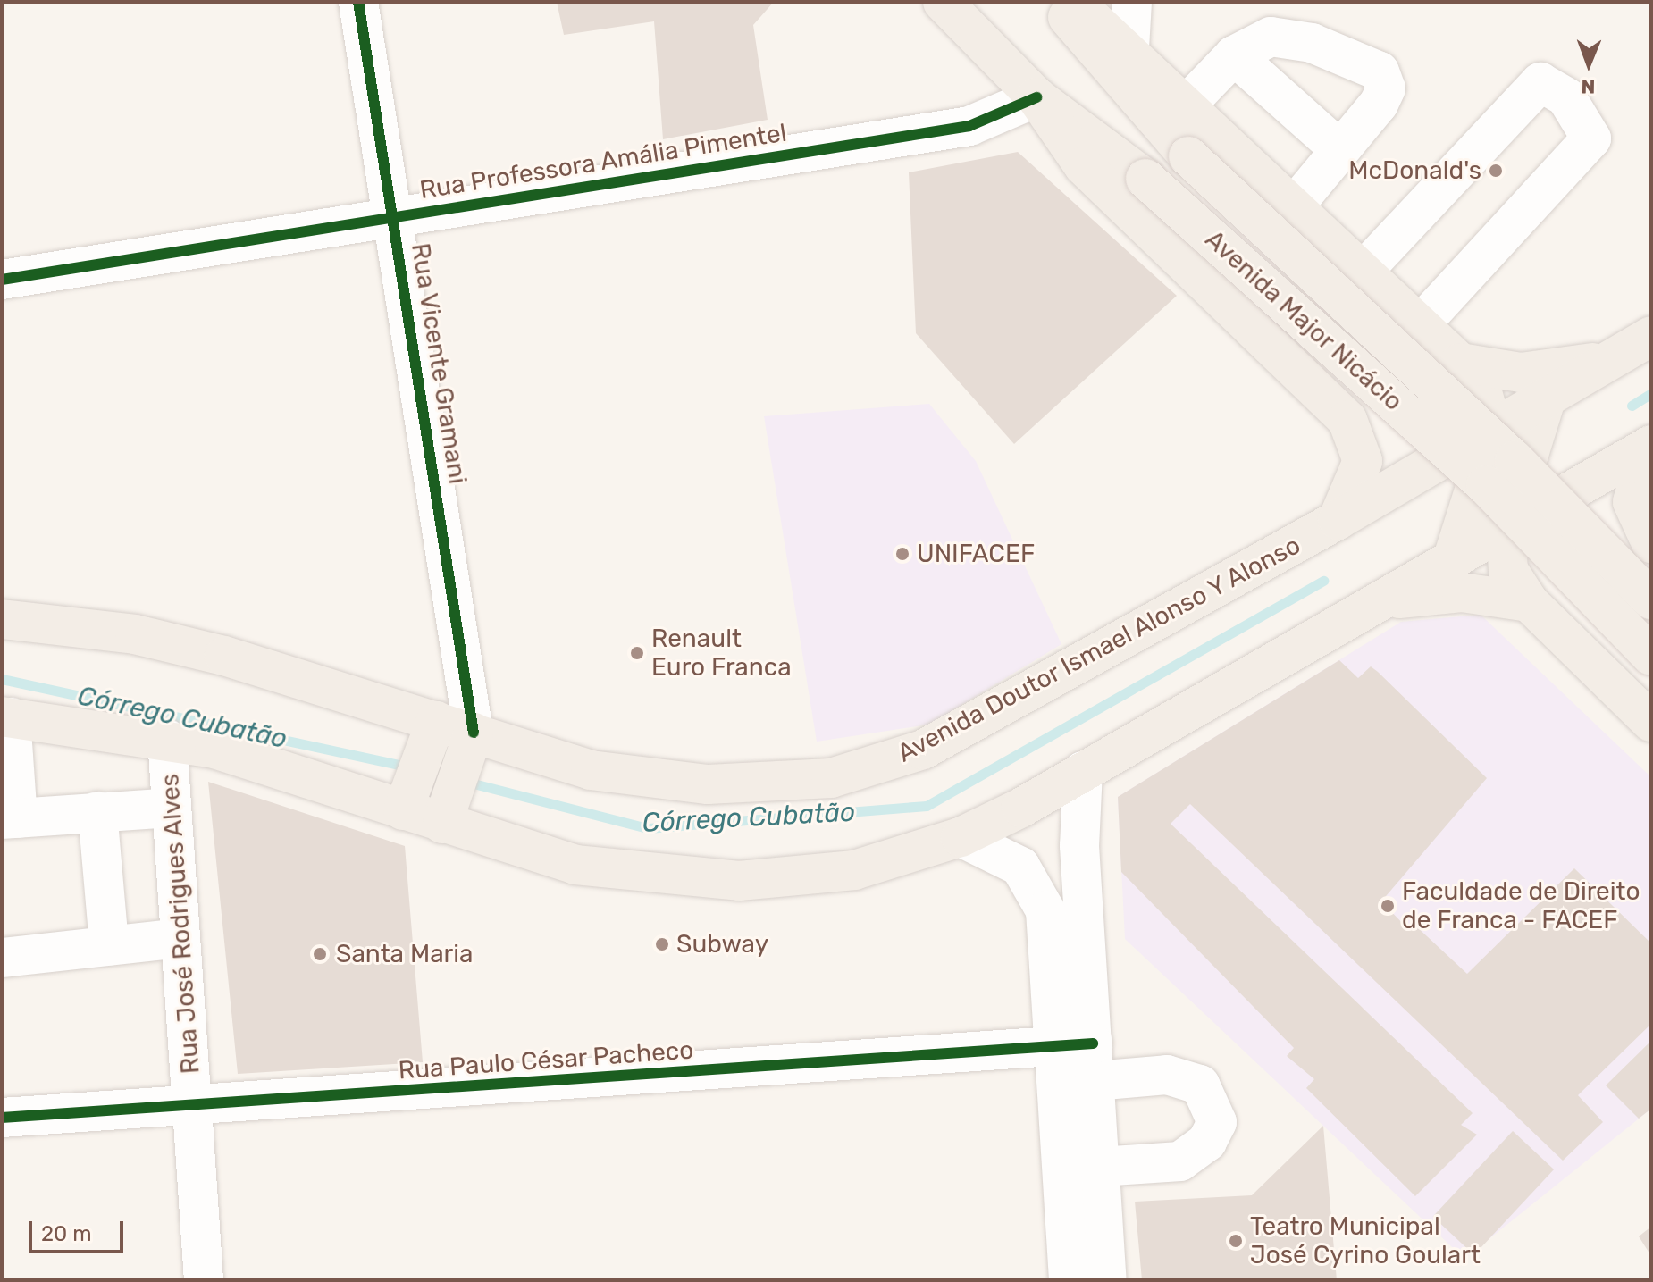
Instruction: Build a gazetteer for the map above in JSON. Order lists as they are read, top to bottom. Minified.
{"streets":{"main road":["Avenida Major Nicácio","Avenida Doutor Ismael Alonso Y Alonso"],"street":["Rua Professora Amália Pimentel","Rua Vicente Gramani","Rua José Rodrigues Alves","Rua Paulo César Pacheco"]},"crossings":[["Rua Professora Amália Pimentel","Avenida Major Nicácio"],["Rua Professora Amália Pimentel","Rua Vicente Gramani"],["Rua Vicente Gramani","Avenida Doutor Ismael Alonso Y Alonso"],["Rua José Rodrigues Alves","Rua Paulo César Pacheco"]],"water":["Córrego Cubatão"],"places":["McDonald's","UNIFACEF","Renault Euro Franca","Faculdade de Direito de Franca - FACEF","Subway","Santa Maria","Teatro Municipal José Cyrino Goulart"],"scale_bar":"20 m","north":"bottom"}
